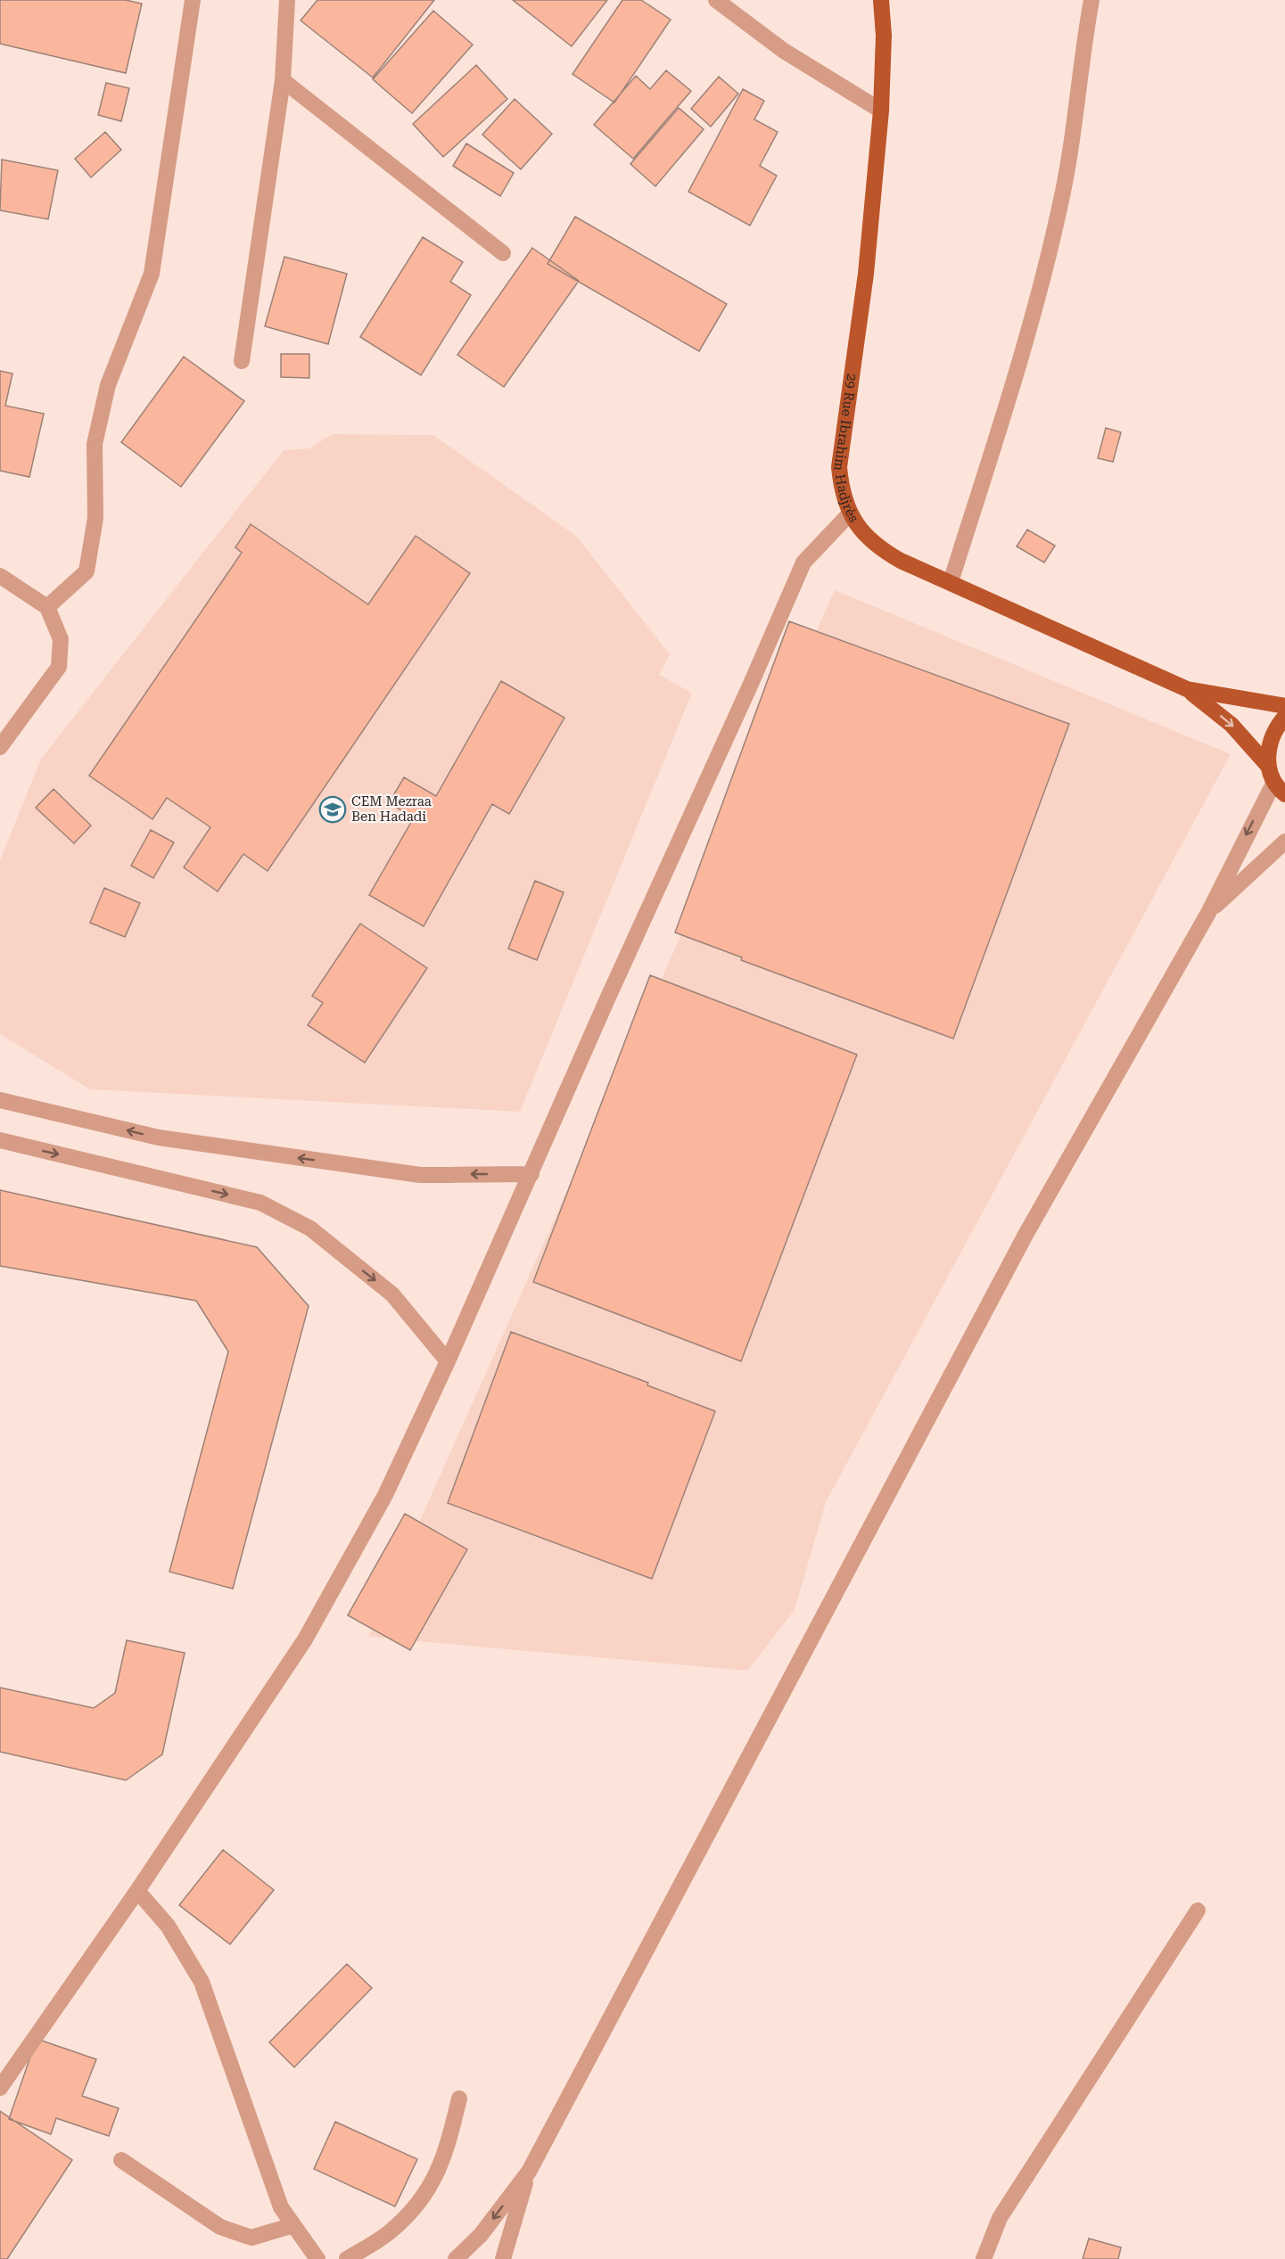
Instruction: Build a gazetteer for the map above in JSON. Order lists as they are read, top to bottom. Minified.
{"streets":{"main road":["29 Rue Ibrahim Hadjrès"]},"places":{"school or university":["CEM Mezraa Ben Hadadi"]}}
